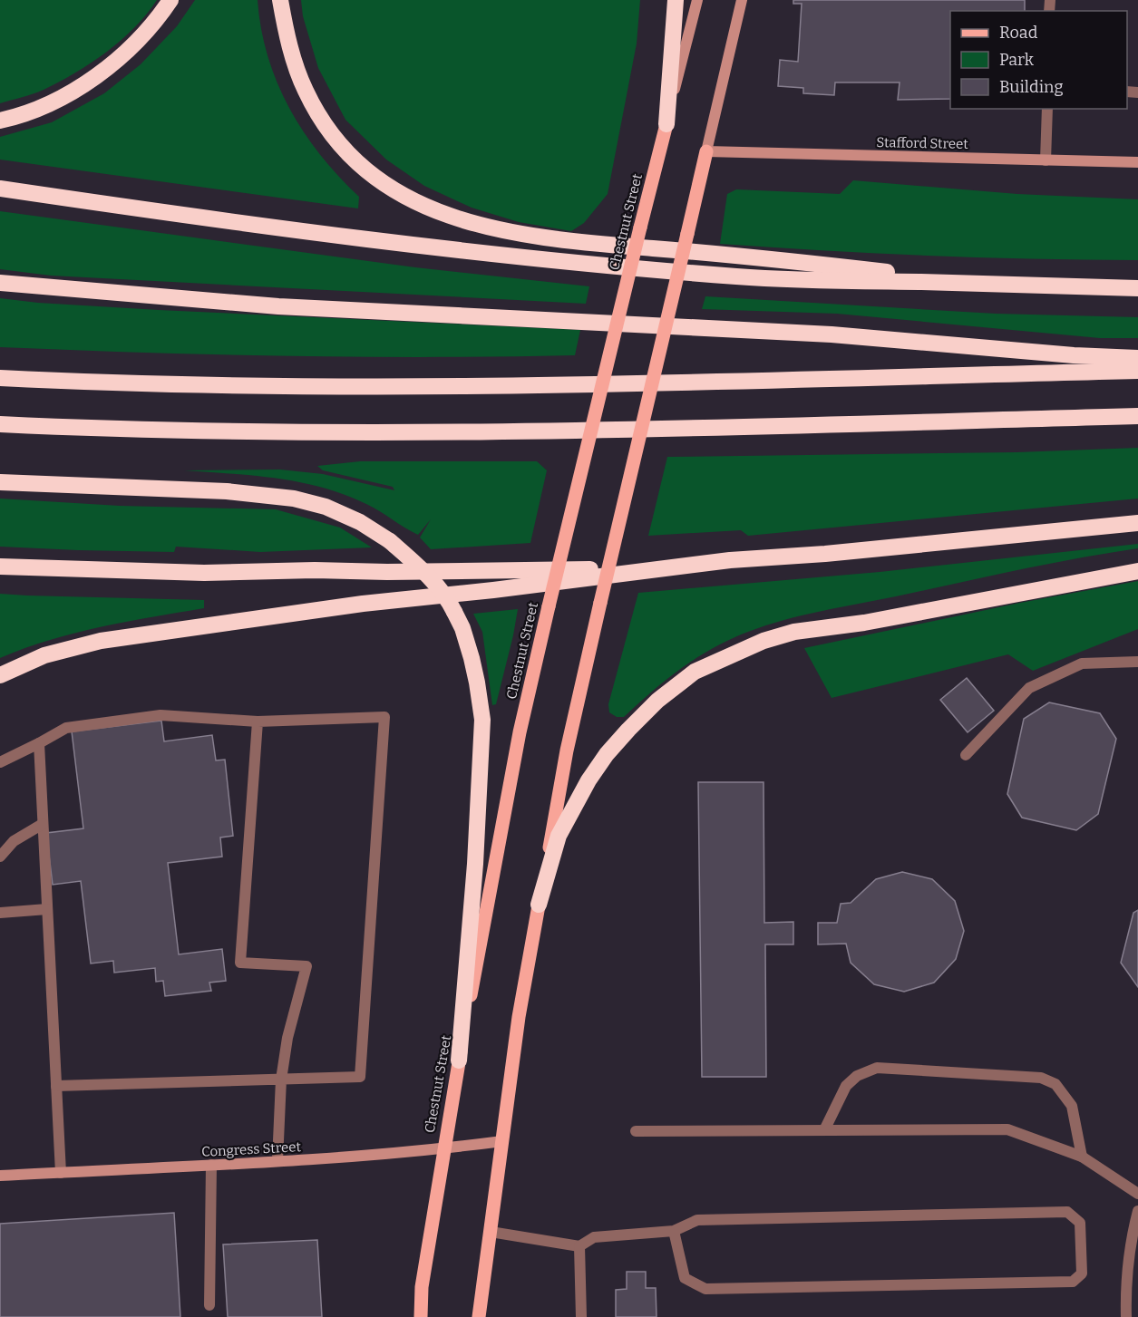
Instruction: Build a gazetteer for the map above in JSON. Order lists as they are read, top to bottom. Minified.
{"streets":{"main road":["Stafford Street","Chestnut Street","Congress Street"]},"crossings":[["Chestnut Street","Congress Street"]],"legend":["Road","Park","Building"]}
